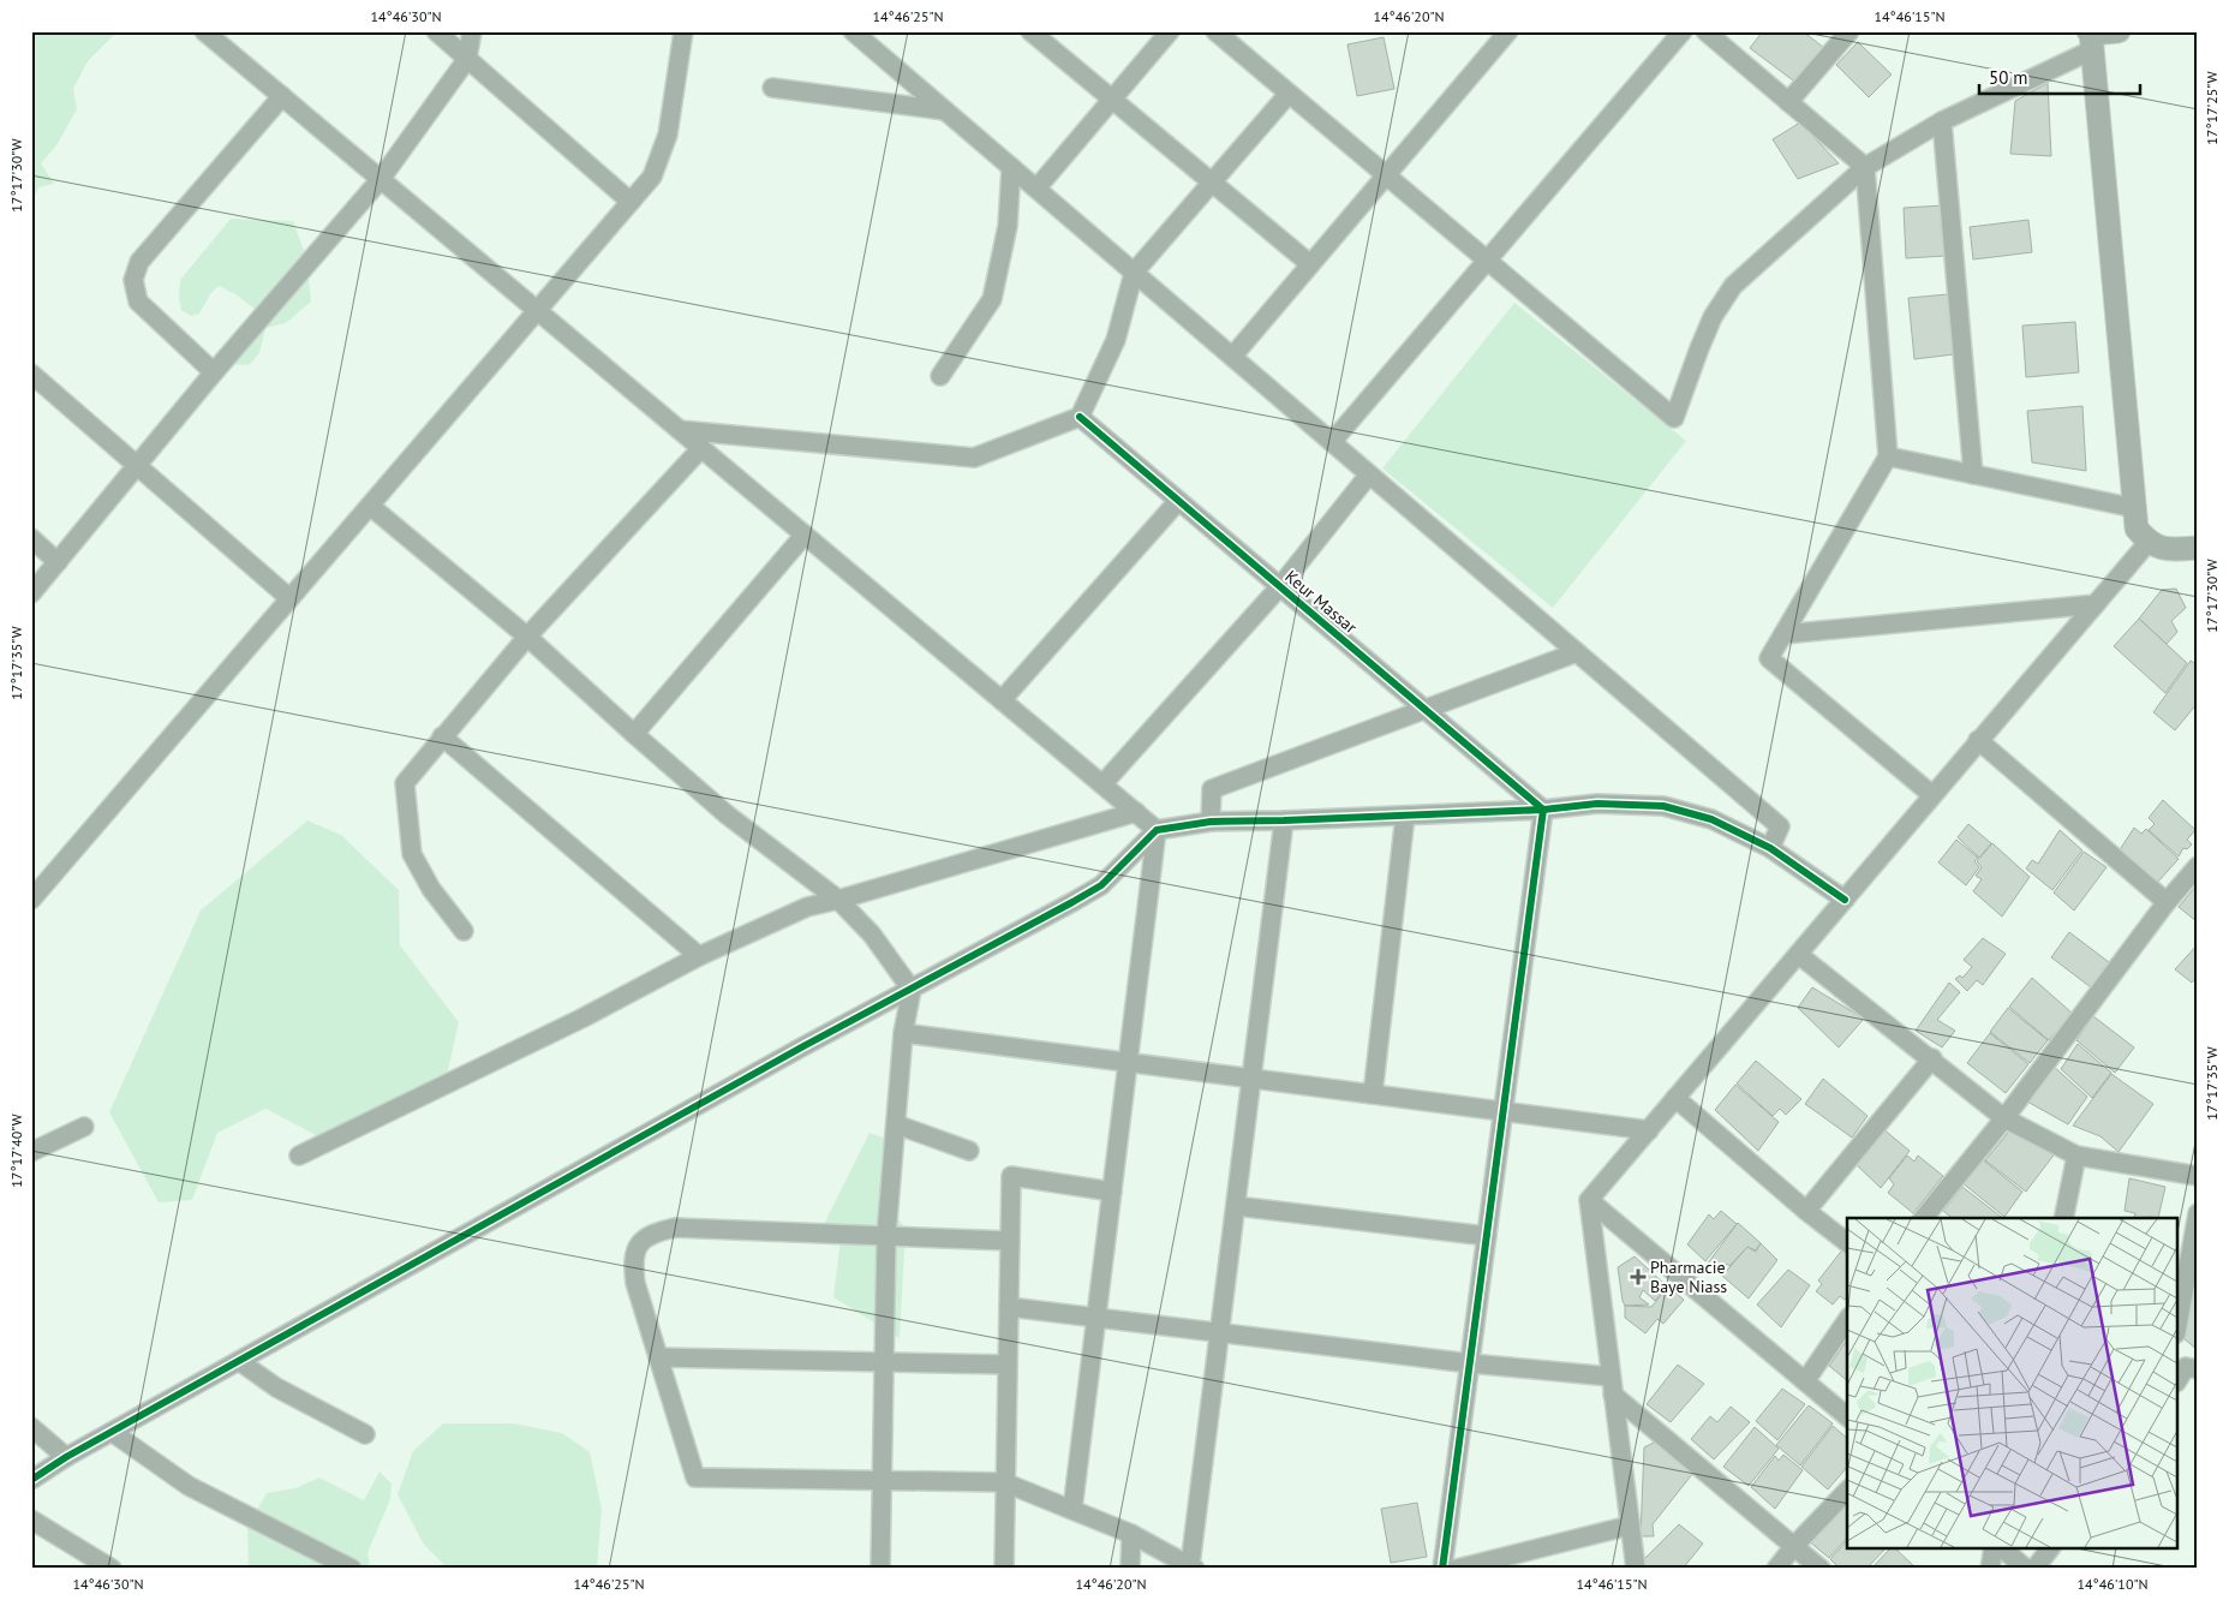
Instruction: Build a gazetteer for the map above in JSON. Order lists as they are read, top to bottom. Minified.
{"streets":{"street":["Keur Massar"]},"places":{"health":["Pharmacie Baye Niass"]},"scale_bar":"50 m","coordinates":["14°46'30\"N","14°46'25\"N","14°46'20\"N","14°46'15\"N","17°17'25\"W","17°17'30\"W","17°17'35\"W","17°17'40\"W","14°46'10\"N"]}
